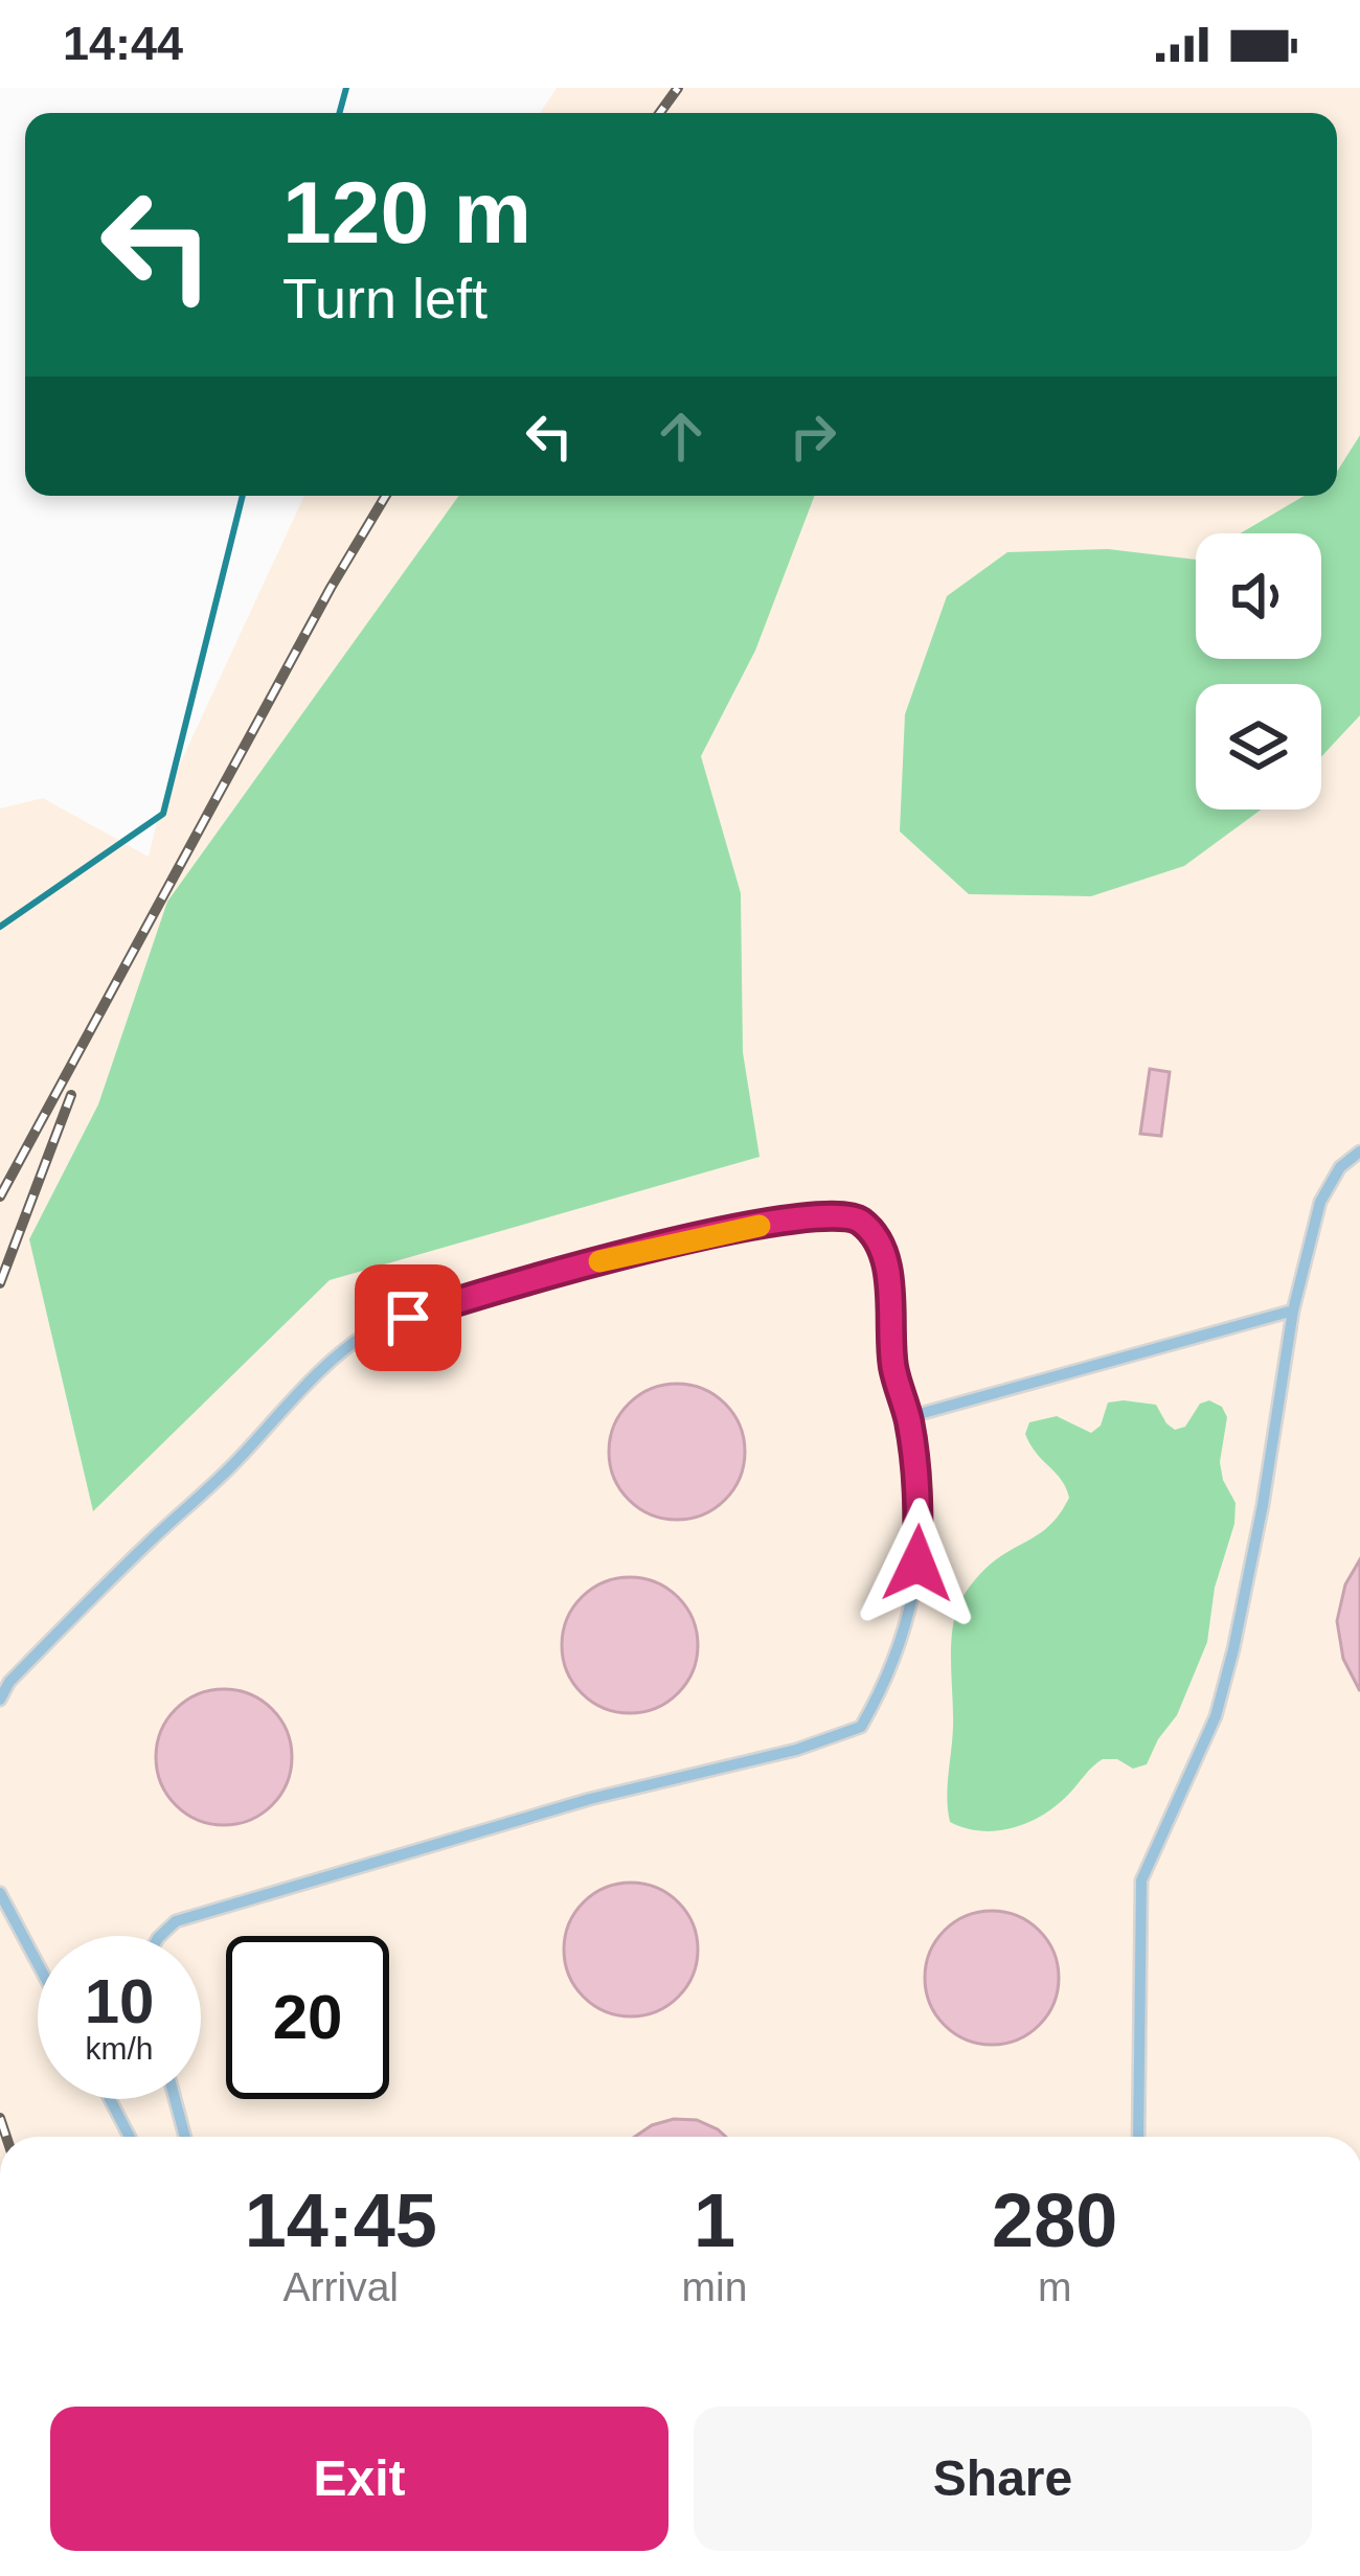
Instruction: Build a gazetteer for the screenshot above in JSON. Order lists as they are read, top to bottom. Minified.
{"page":{"status":"14:44","turn":["120 m","Turn left"],"speed":"10 km/h","limit":"20","eta":["14:45","Arrival","1","min","280","m"],"buttons":["Exit","Share"]}}
